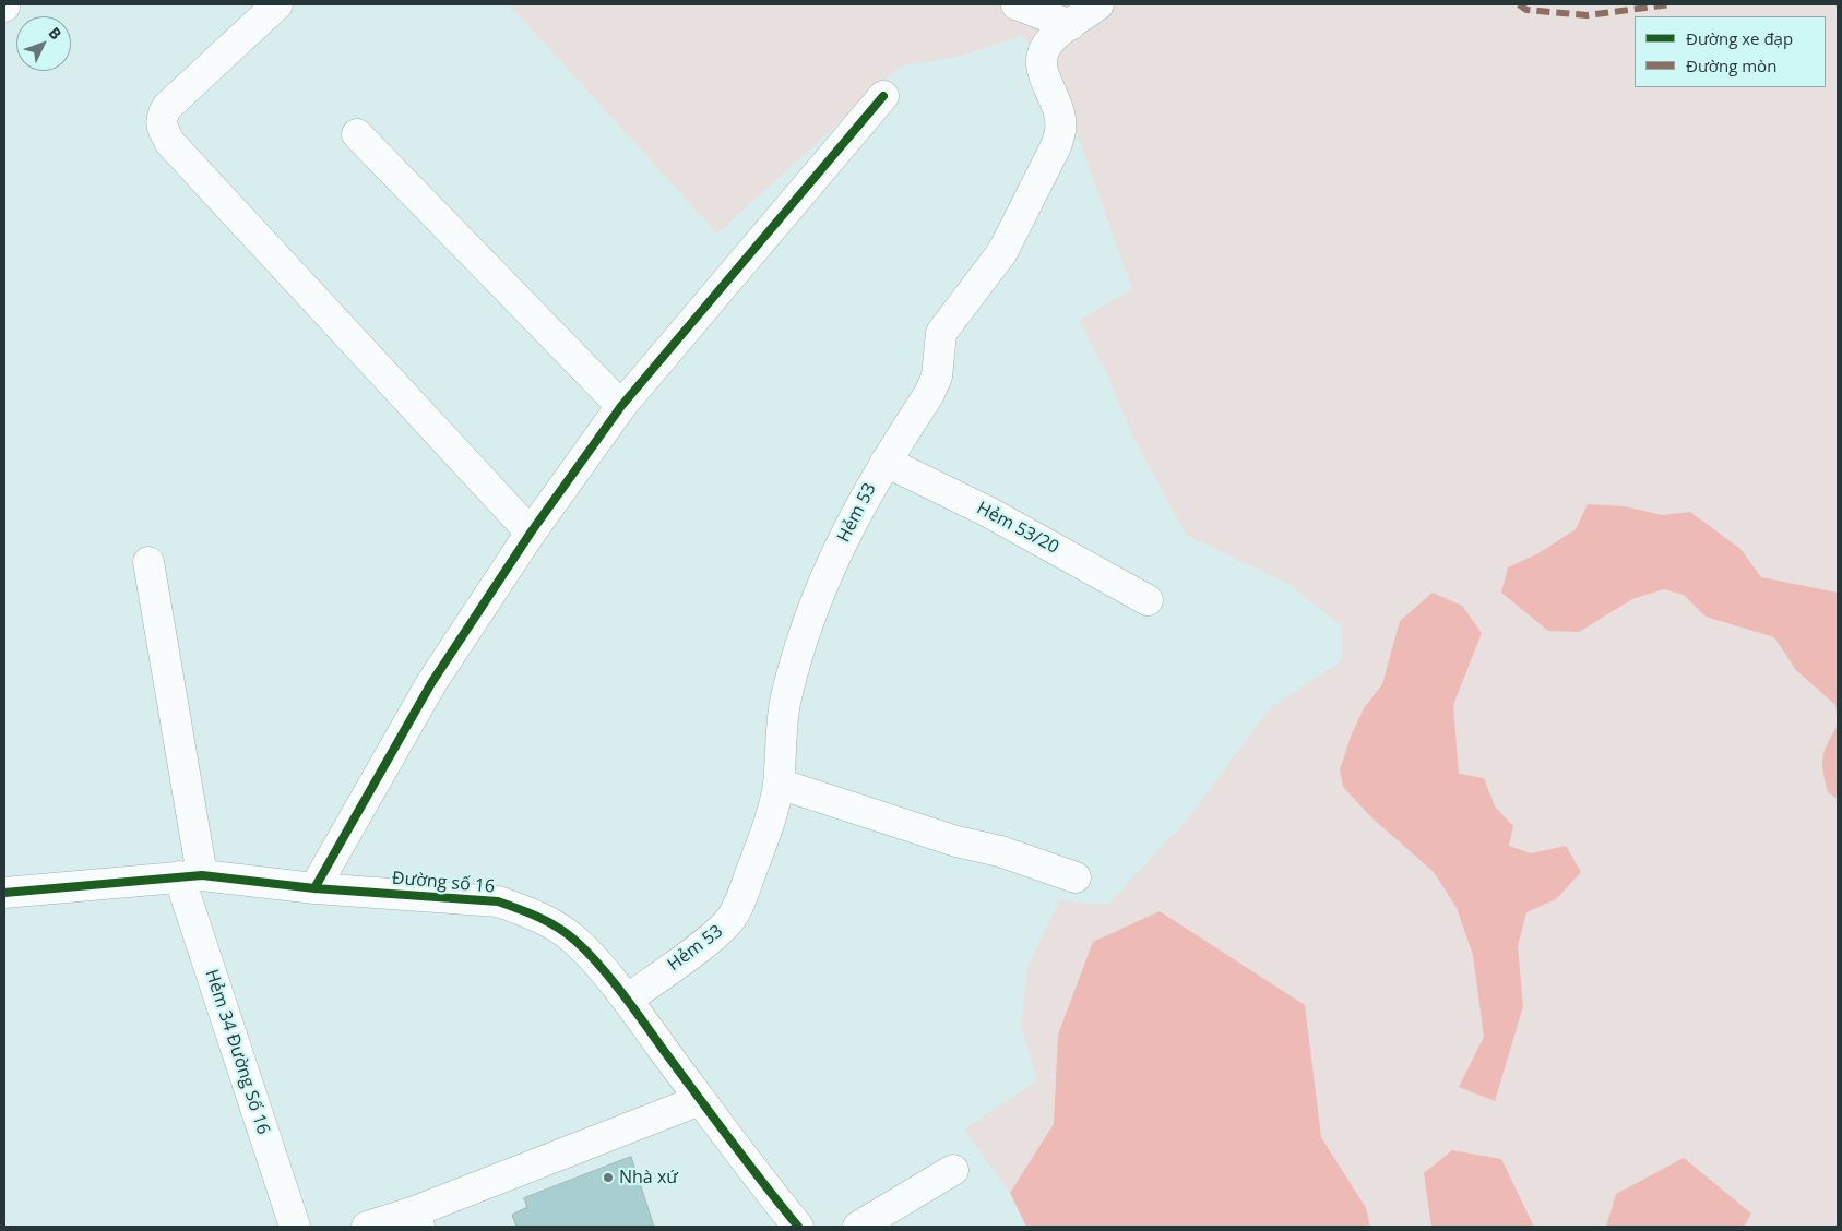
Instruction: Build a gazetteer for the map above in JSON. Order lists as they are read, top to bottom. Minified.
{"streets":{"street":["Hẻm 53","Hẻm 53/20","Đường số 16","Hẻm 34 Đường Số 16"]},"crossings":[["Hẻm 53","Hẻm 53/20"],["Hẻm 53","Đường số 16"],["Đường số 16","Hẻm 34 Đường Số 16"]],"places":["Nhà xứ"],"legend":["Đường xe đạp","Đường mòn"],"north":"top right"}
